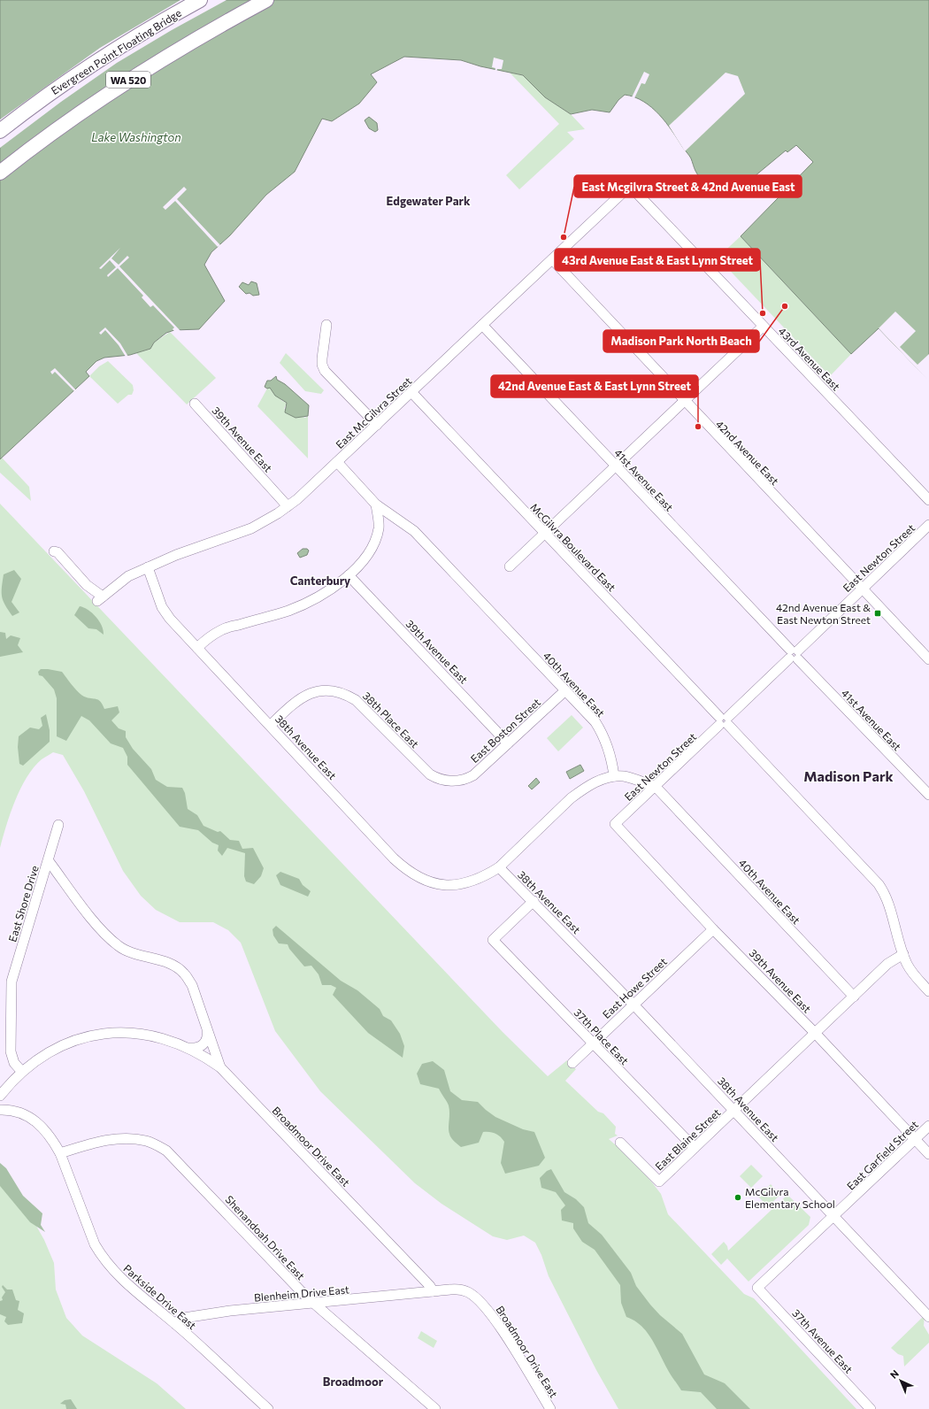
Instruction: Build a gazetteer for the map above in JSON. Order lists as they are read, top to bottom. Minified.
{"streets":{"highway":["Evergreen Point Floating Bridge","WA 520"],"street":["43rd Avenue East","East McGilvra Street","39th Avenue East","42nd Avenue East","41st Avenue East","McGilvra Boulevard East","East Newton Street","40th Avenue East","38th Place East","East Boston Street","38th Avenue East","East Shore Drive","East Howe Street","37th Place East","East Blaine Street","Broadmoor Drive East","East Garfield Street","Shenandoah Drive East","Blenheim Drive East","Parkside Drive East","37th Avenue East"]},"crossings":[["43rd Avenue East","East McGilvra Street"],["East McGilvra Street","39th Avenue East"],["East McGilvra Street","42nd Avenue East"],["East McGilvra Street","41st Avenue East"],["East McGilvra Street","McGilvra Boulevard East"],["East McGilvra Street","40th Avenue East"],["East McGilvra Street","38th Avenue East"],["39th Avenue East","East Newton Street"],["39th Avenue East","East Boston Street"],["39th Avenue East","East Howe Street"],["39th Avenue East","East Blaine Street"],["39th Avenue East","East Garfield Street"],["42nd Avenue East","East Newton Street"],["41st Avenue East","East Newton Street"],["McGilvra Boulevard East","East Newton Street"],["McGilvra Boulevard East","East Blaine Street"],["East Newton Street","40th Avenue East"],["40th Avenue East","East Boston Street"],["40th Avenue East","East Blaine Street"],["38th Place East","East Boston Street"],["38th Place East","38th Avenue East"],["38th Avenue East","East Howe Street"],["38th Avenue East","37th Place East"],["38th Avenue East","East Blaine Street"],["38th Avenue East","East Garfield Street"],["East Shore Drive","Broadmoor Drive East"],["East Howe Street","37th Place East"],["37th Place East","East Blaine Street"],["Broadmoor Drive East","Blenheim Drive East"],["East Garfield Street","37th Avenue East"],["Shenandoah Drive East","Blenheim Drive East"],["Shenandoah Drive East","Parkside Drive East"],["Blenheim Drive East","Parkside Drive East"]],"districts":["Edgewater Park","Canterbury","Madison Park","Broadmoor"],"water":["Lake Washington"],"places":{"other":["East Mcgilvra Street & 42nd Avenue East","Madison Park North Beach","43rd Avenue East & East Lynn Street","42nd Avenue East & East Lynn Street","McGilvra Elementary School"],"transit":["42nd Avenue East & East Newton Street"]},"north":"top left"}
